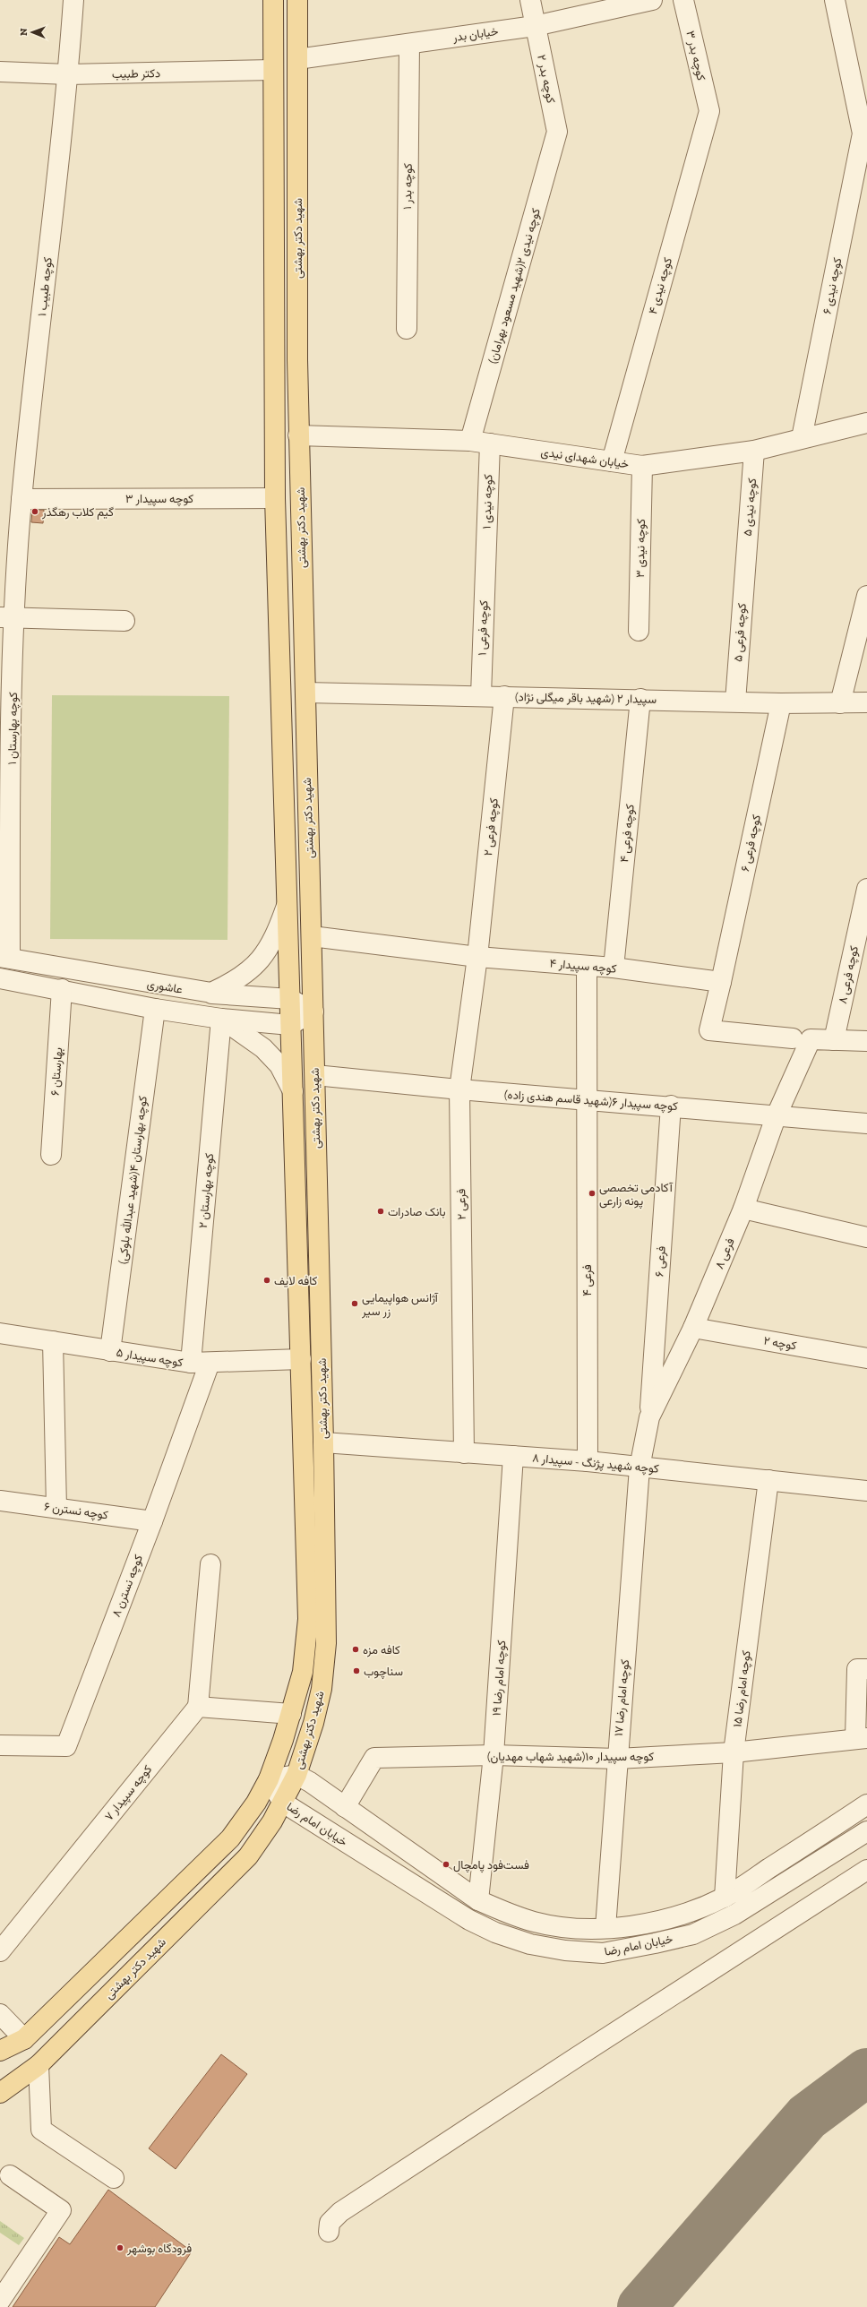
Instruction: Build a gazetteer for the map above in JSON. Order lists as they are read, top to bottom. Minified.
{"streets":{"main road":["شهید دکتر بهشتی"],"street":["خیابان بدر","کوچه بدر ۳","دکتر طبیب","کوچه بدر ۲","کوچه بدر ۱","کوچه نیدی ۲(شهید مسعود بهرامان)","کوچه نیدی ۴","کوچه نیدی ۶","کوچه طبیب ۱","خیابان شهدای نیدی","کوچه سپیدار ۳","کوچه نیدی ۱","کوچه نیدی ۵","کوچه نیدی ۳","کوچه فرعی ۱","کوچه فرعی ۵","سپیدار ۲ (شهید باقر میگلی نژاد)","کوچه بهارستان ۱","کوچه فرعی ۲","کوچه فرعی ۴","کوچه فرعی ۶","کوچه سپیدار ۴","کوچه فرعی ۸","عاشوری","بهارستان ۶","کوچه سپیدار ۶(شهید قاسم هندی زاده)","کوچه بهارستان ۴(شهید عبدالله بلوکی)","کوچه بهارستان ۲","فرعی ۲","فرعی ۸","فرعی ۶","فرعی ۴","کوچه ۲","کوچه سپیدار ۵","کوچه شهید پژنگ - سپیدار ۸","کوچه نسترن ۶","کوچه نسترن ۸","کوچه امام رضا ۱۹","کوچه امام رضا ۱۵","کوچه امام رضا ۱۷","کوچه سپیدار ۱۰(شهید شهاب مهدیان)","کوچه سپیدار ۷","خیابان امام رضا"]},"crossings":[["خیابان بدر","کوچه بدر ۲"],["خیابان بدر","کوچه بدر ۱"],["خیابان بدر","شهید دکتر بهشتی"],["کوچه بدر ۳","کوچه نیدی ۴"],["دکتر طبیب","شهید دکتر بهشتی"],["دکتر طبیب","کوچه طبیب ۱"],["کوچه بدر ۲","کوچه نیدی ۲(شهید مسعود بهرامان)"],["شهید دکتر بهشتی","خیابان شهدای نیدی"],["شهید دکتر بهشتی","کوچه سپیدار ۳"],["شهید دکتر بهشتی","سپیدار ۲ (شهید باقر میگلی نژاد)"],["شهید دکتر بهشتی","کوچه سپیدار ۴"],["شهید دکتر بهشتی","عاشوری"],["شهید دکتر بهشتی","کوچه سپیدار ۶(شهید قاسم هندی زاده)"],["شهید دکتر بهشتی","کوچه سپیدار ۵"],["شهید دکتر بهشتی","کوچه شهید پژنگ - سپیدار ۸"],["شهید دکتر بهشتی","خیابان امام رضا"],["کوچه نیدی ۲(شهید مسعود بهرامان)","خیابان شهدای نیدی"],["کوچه نیدی ۴","خیابان شهدای نیدی"],["کوچه نیدی ۶","خیابان شهدای نیدی"],["کوچه طبیب ۱","کوچه سپیدار ۳"],["کوچه طبیب ۱","کوچه بهارستان ۱"],["خیابان شهدای نیدی","کوچه نیدی ۱"],["خیابان شهدای نیدی","کوچه نیدی ۵"],["خیابان شهدای نیدی","کوچه نیدی ۳"],["کوچه سپیدار ۳","کوچه بهارستان ۱"],["کوچه نیدی ۱","کوچه فرعی ۱"],["کوچه نیدی ۵","کوچه فرعی ۵"],["کوچه فرعی ۱","سپیدار ۲ (شهید باقر میگلی نژاد)"],["کوچه فرعی ۵","سپیدار ۲ (شهید باقر میگلی نژاد)"],["سپیدار ۲ (شهید باقر میگلی نژاد)","کوچه فرعی ۲"],["سپیدار ۲ (شهید باقر میگلی نژاد)","کوچه فرعی ۴"],["سپیدار ۲ (شهید باقر میگلی نژاد)","کوچه فرعی ۶"],["کوچه بهارستان ۱","عاشوری"],["کوچه فرعی ۲","کوچه سپیدار ۴"],["کوچه فرعی ۲","فرعی ۲"],["کوچه فرعی ۴","کوچه سپیدار ۴"],["کوچه فرعی ۶","کوچه سپیدار ۴"],["کوچه سپیدار ۴","فرعی ۲"],["عاشوری","بهارستان ۶"],["عاشوری","کوچه بهارستان ۴(شهید عبدالله بلوکی)"],["عاشوری","کوچه بهارستان ۲"],["کوچه سپیدار ۶(شهید قاسم هندی زاده)","فرعی ۲"],["کوچه سپیدار ۶(شهید قاسم هندی زاده)","فرعی ۸"],["کوچه سپیدار ۶(شهید قاسم هندی زاده)","فرعی ۶"],["کوچه سپیدار ۶(شهید قاسم هندی زاده)","فرعی ۴"],["کوچه بهارستان ۴(شهید عبدالله بلوکی)","کوچه سپیدار ۵"],["کوچه بهارستان ۲","کوچه سپیدار ۵"],["کوچه بهارستان ۲","کوچه نسترن ۸"],["فرعی ۲","کوچه شهید پژنگ - سپیدار ۸"],["فرعی ۸","فرعی ۶"],["فرعی ۸","کوچه ۲"],["فرعی ۸","کوچه شهید پژنگ - سپیدار ۸"],["فرعی ۸","کوچه امام رضا ۱۷"],["فرعی ۴","کوچه شهید پژنگ - سپیدار ۸"],["کوچه سپیدار ۵","کوچه نسترن ۸"],["کوچه شهید پژنگ - سپیدار ۸","کوچه امام رضا ۱۹"],["کوچه شهید پژنگ - سپیدار ۸","کوچه امام رضا ۱۵"],["کوچه شهید پژنگ - سپیدار ۸","کوچه امام رضا ۱۷"],["کوچه نسترن ۶","کوچه نسترن ۸"],["کوچه امام رضا ۱۹","کوچه سپیدار ۱۰(شهید شهاب مهدیان)"],["کوچه امام رضا ۱۹","خیابان امام رضا"],["کوچه امام رضا ۱۵","کوچه سپیدار ۱۰(شهید شهاب مهدیان)"],["کوچه امام رضا ۱۵","خیابان امام رضا"],["کوچه امام رضا ۱۷","کوچه سپیدار ۱۰(شهید شهاب مهدیان)"],["کوچه امام رضا ۱۷","خیابان امام رضا"],["کوچه سپیدار ۱۰(شهید شهاب مهدیان)","خیابان امام رضا"]],"places":["گیم کلاب رهگذر","آکادمی تخصصی پونه زارعی","بانک صادرات","کافه لایف","آژانس هواپیمایی زر سیر","کافه مزه","سناچوب","فست‌فود پامچال","فرودگاه بوشهر"],"north":"left"}
